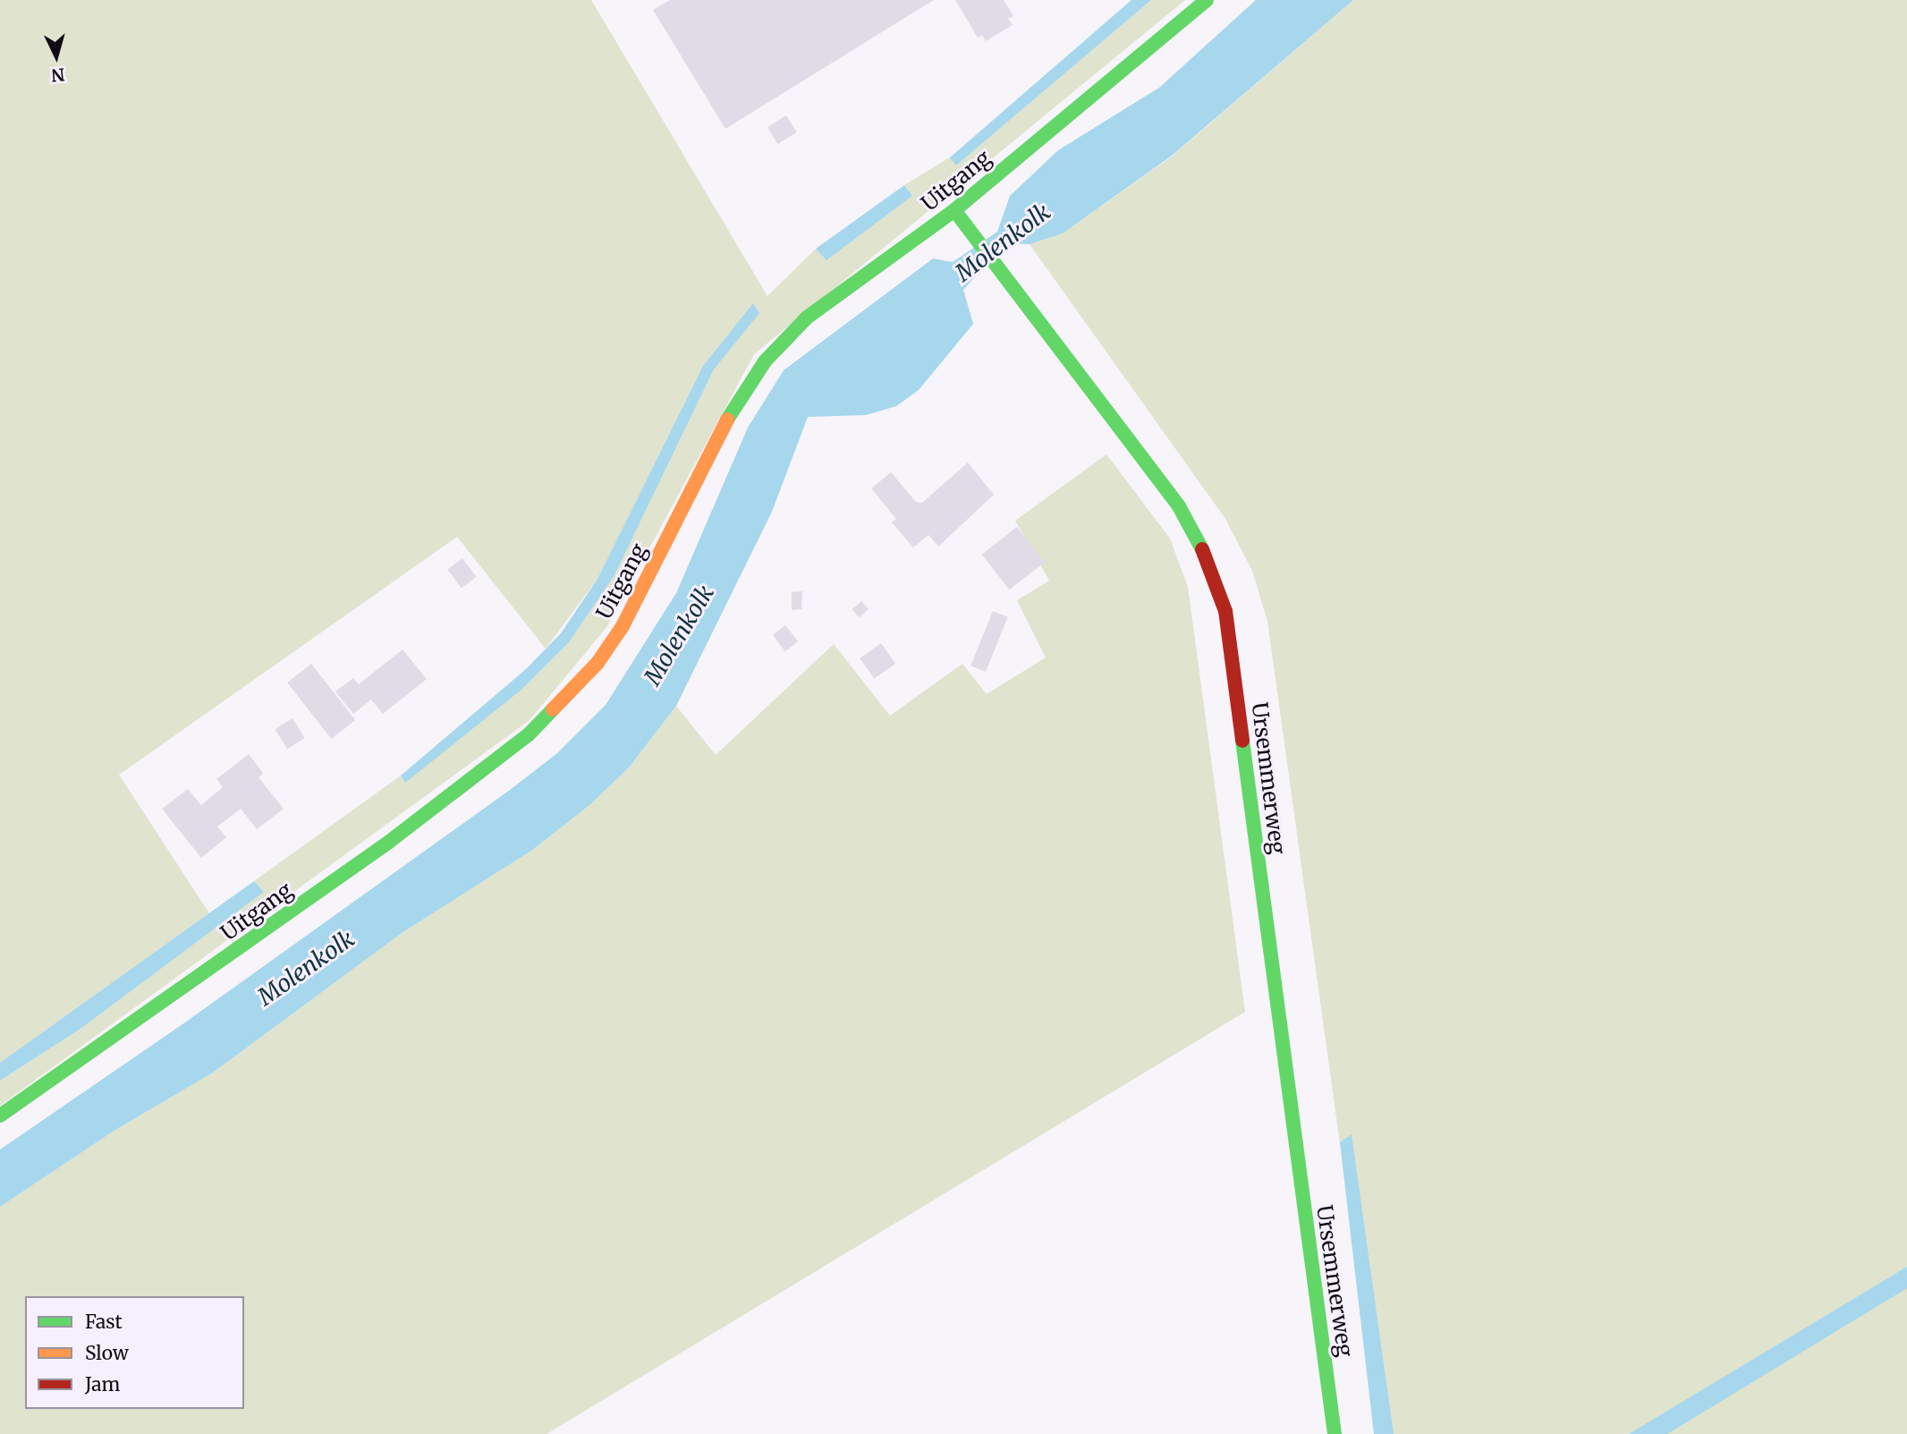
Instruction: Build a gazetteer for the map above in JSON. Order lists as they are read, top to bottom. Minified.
{"streets":{"street":["Uitgang","Ursemmerweg"]},"crossings":[["Uitgang","Ursemmerweg"]],"water":["Molenkolk"],"legend":["Fast","Slow","Jam"],"north":"bottom"}
